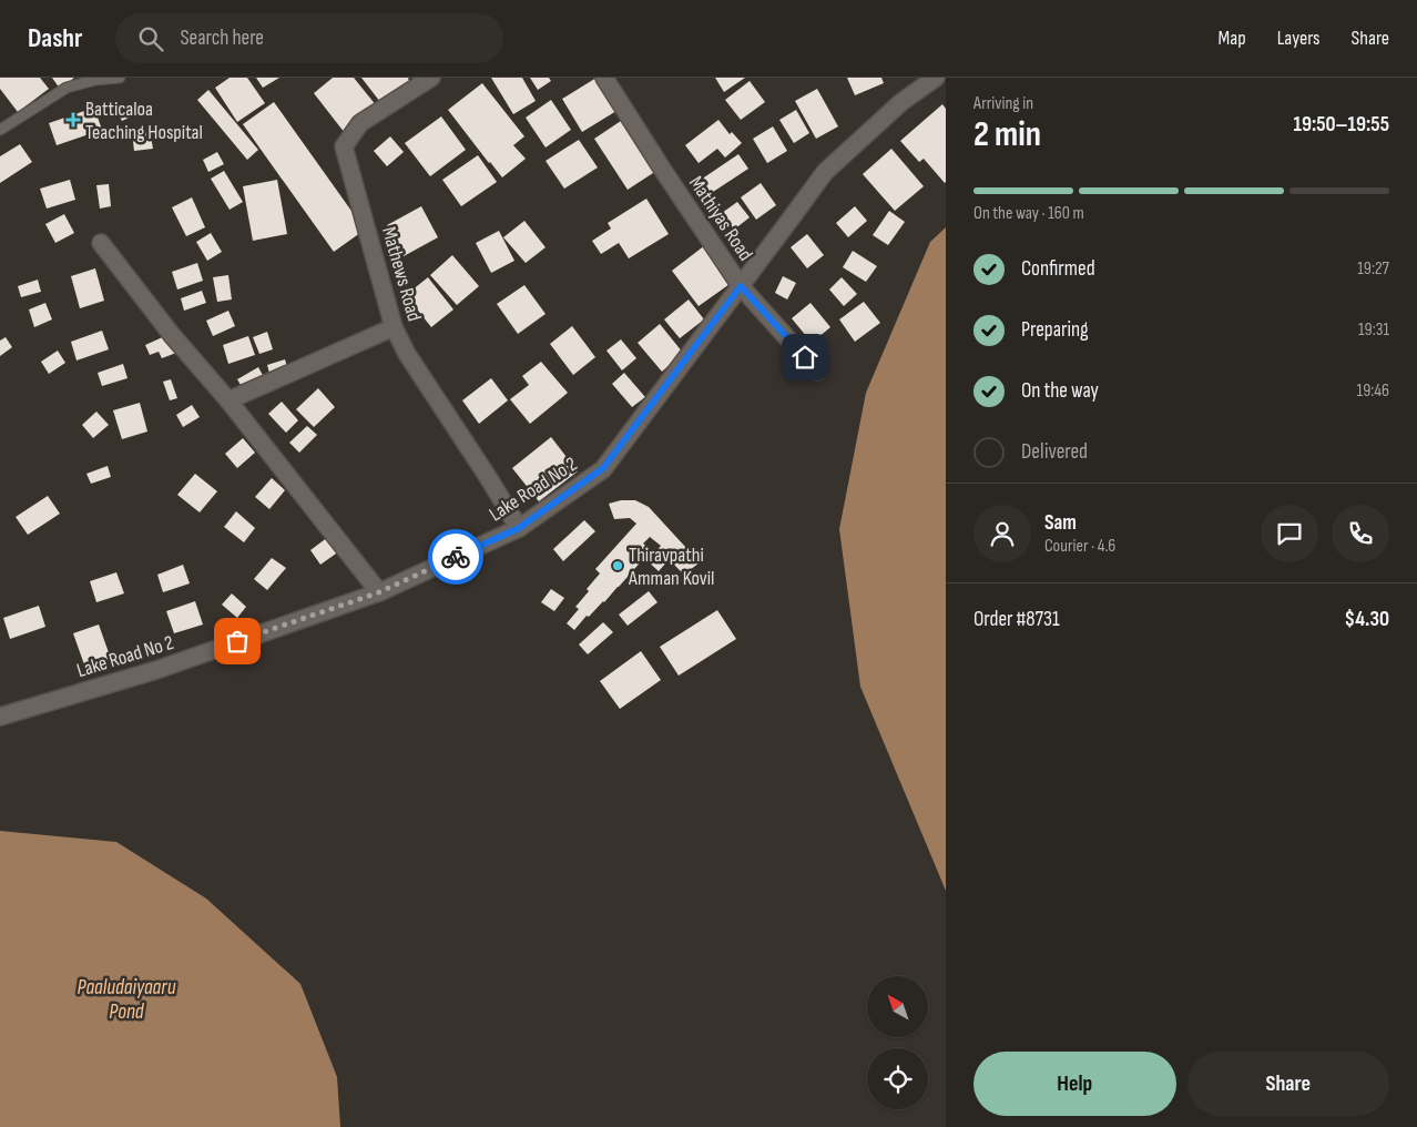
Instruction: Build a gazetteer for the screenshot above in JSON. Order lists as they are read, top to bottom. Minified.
{"streets":{"street":["Mathiyas Road","Mathews Road","Lake Road No 2"]},"crossings":[["Mathiyas Road","Lake Road No 2"],["Mathews Road","Lake Road No 2"]],"water":["Paaludaiyaaru Pond"],"places":{"health":["Batticaloa Teaching Hospital"],"other":["Thiravpathi Amman Kovil"]},"north":"top left","page":{"header":"Dashr","search":"Search here","nav":["Map","Layers","Share"],"heading":["2 min","Arriving in","19:50–19:55"],"panel":["Sam","Courier · 4.6","Order #8731","$4.30"],"bar":"On the way · 160 m","list":[["Confirmed","19:27"],["Preparing","19:31"],["On the way","19:46"],"Delivered"],"buttons":["Help","Share"]}}
